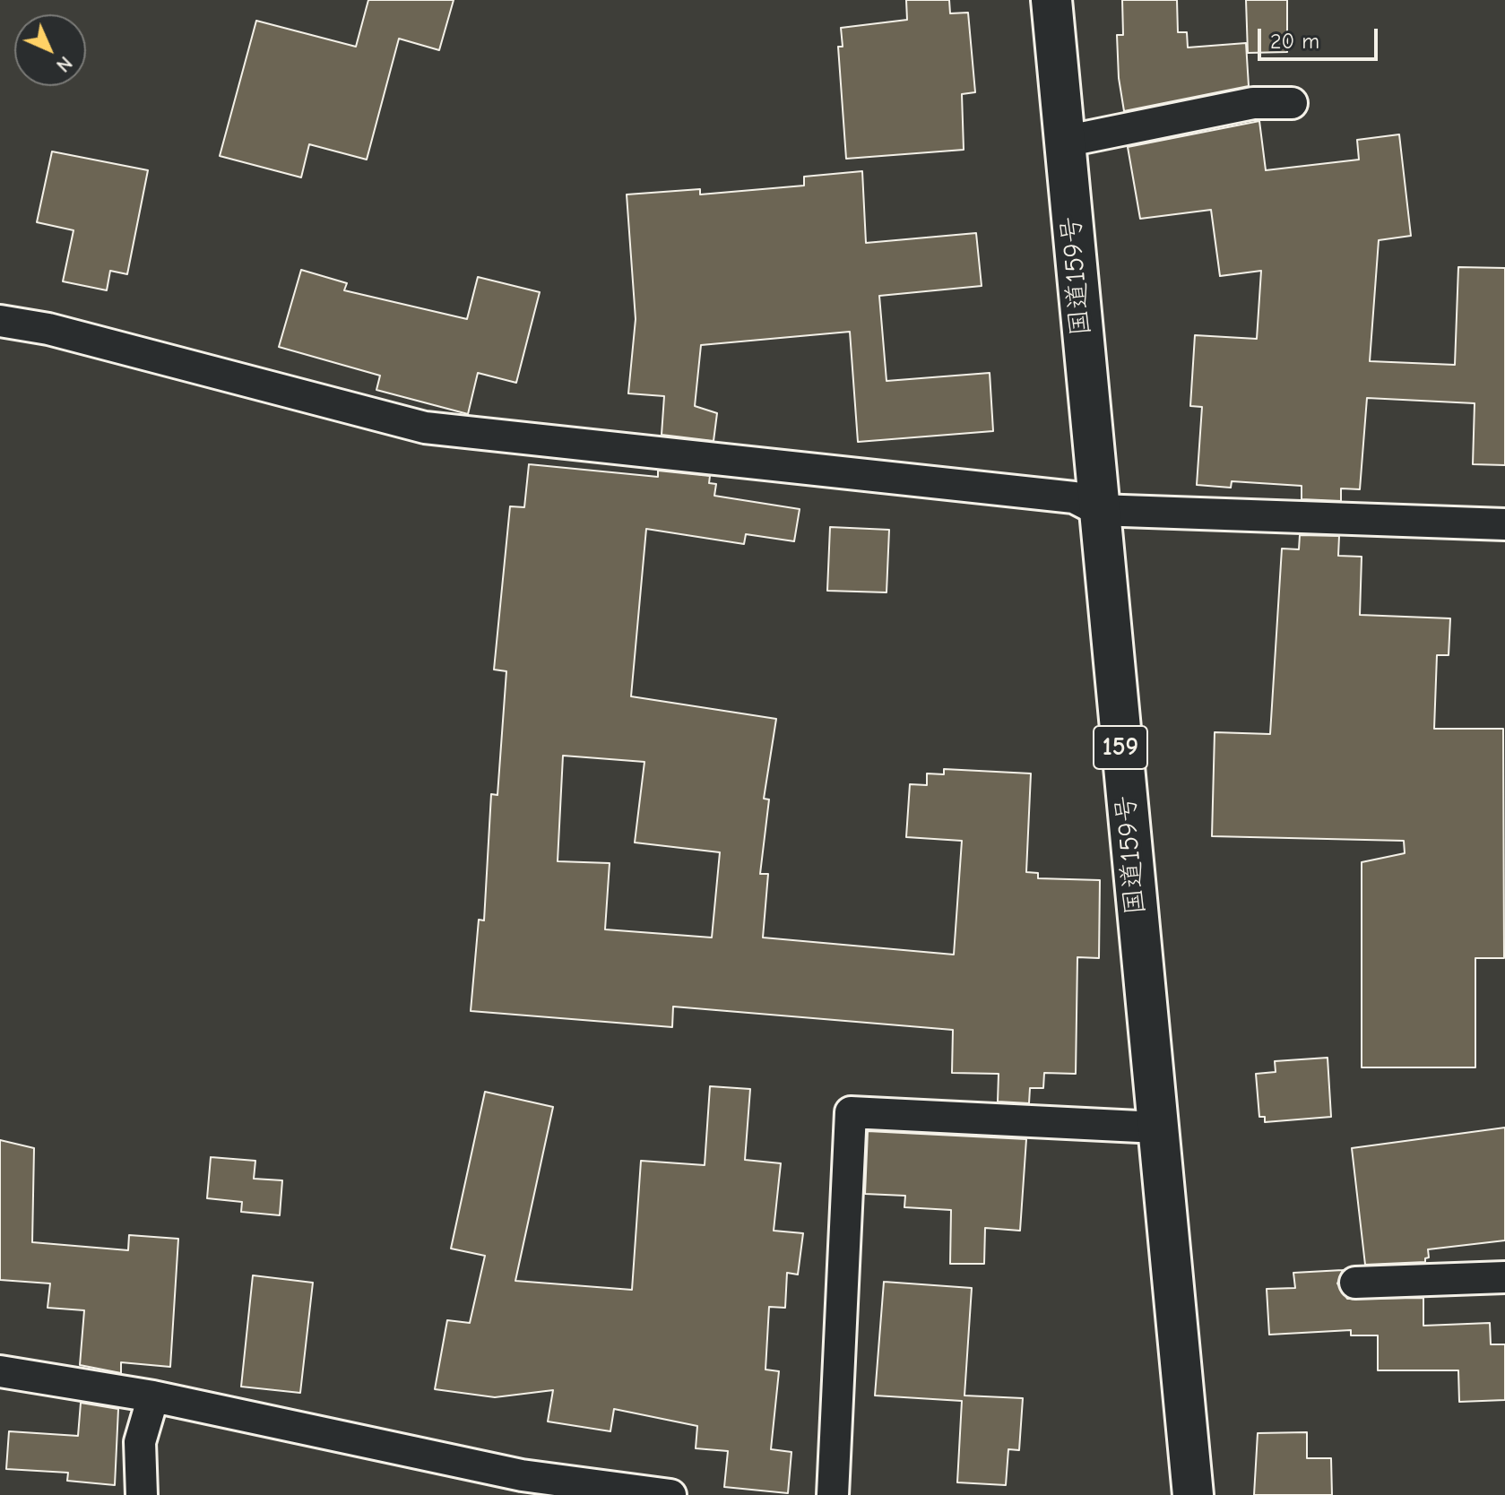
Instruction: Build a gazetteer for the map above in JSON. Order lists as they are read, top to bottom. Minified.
{"streets":{"highway":["国道159号","159"]},"scale_bar":"20 m","north":"bottom right"}
